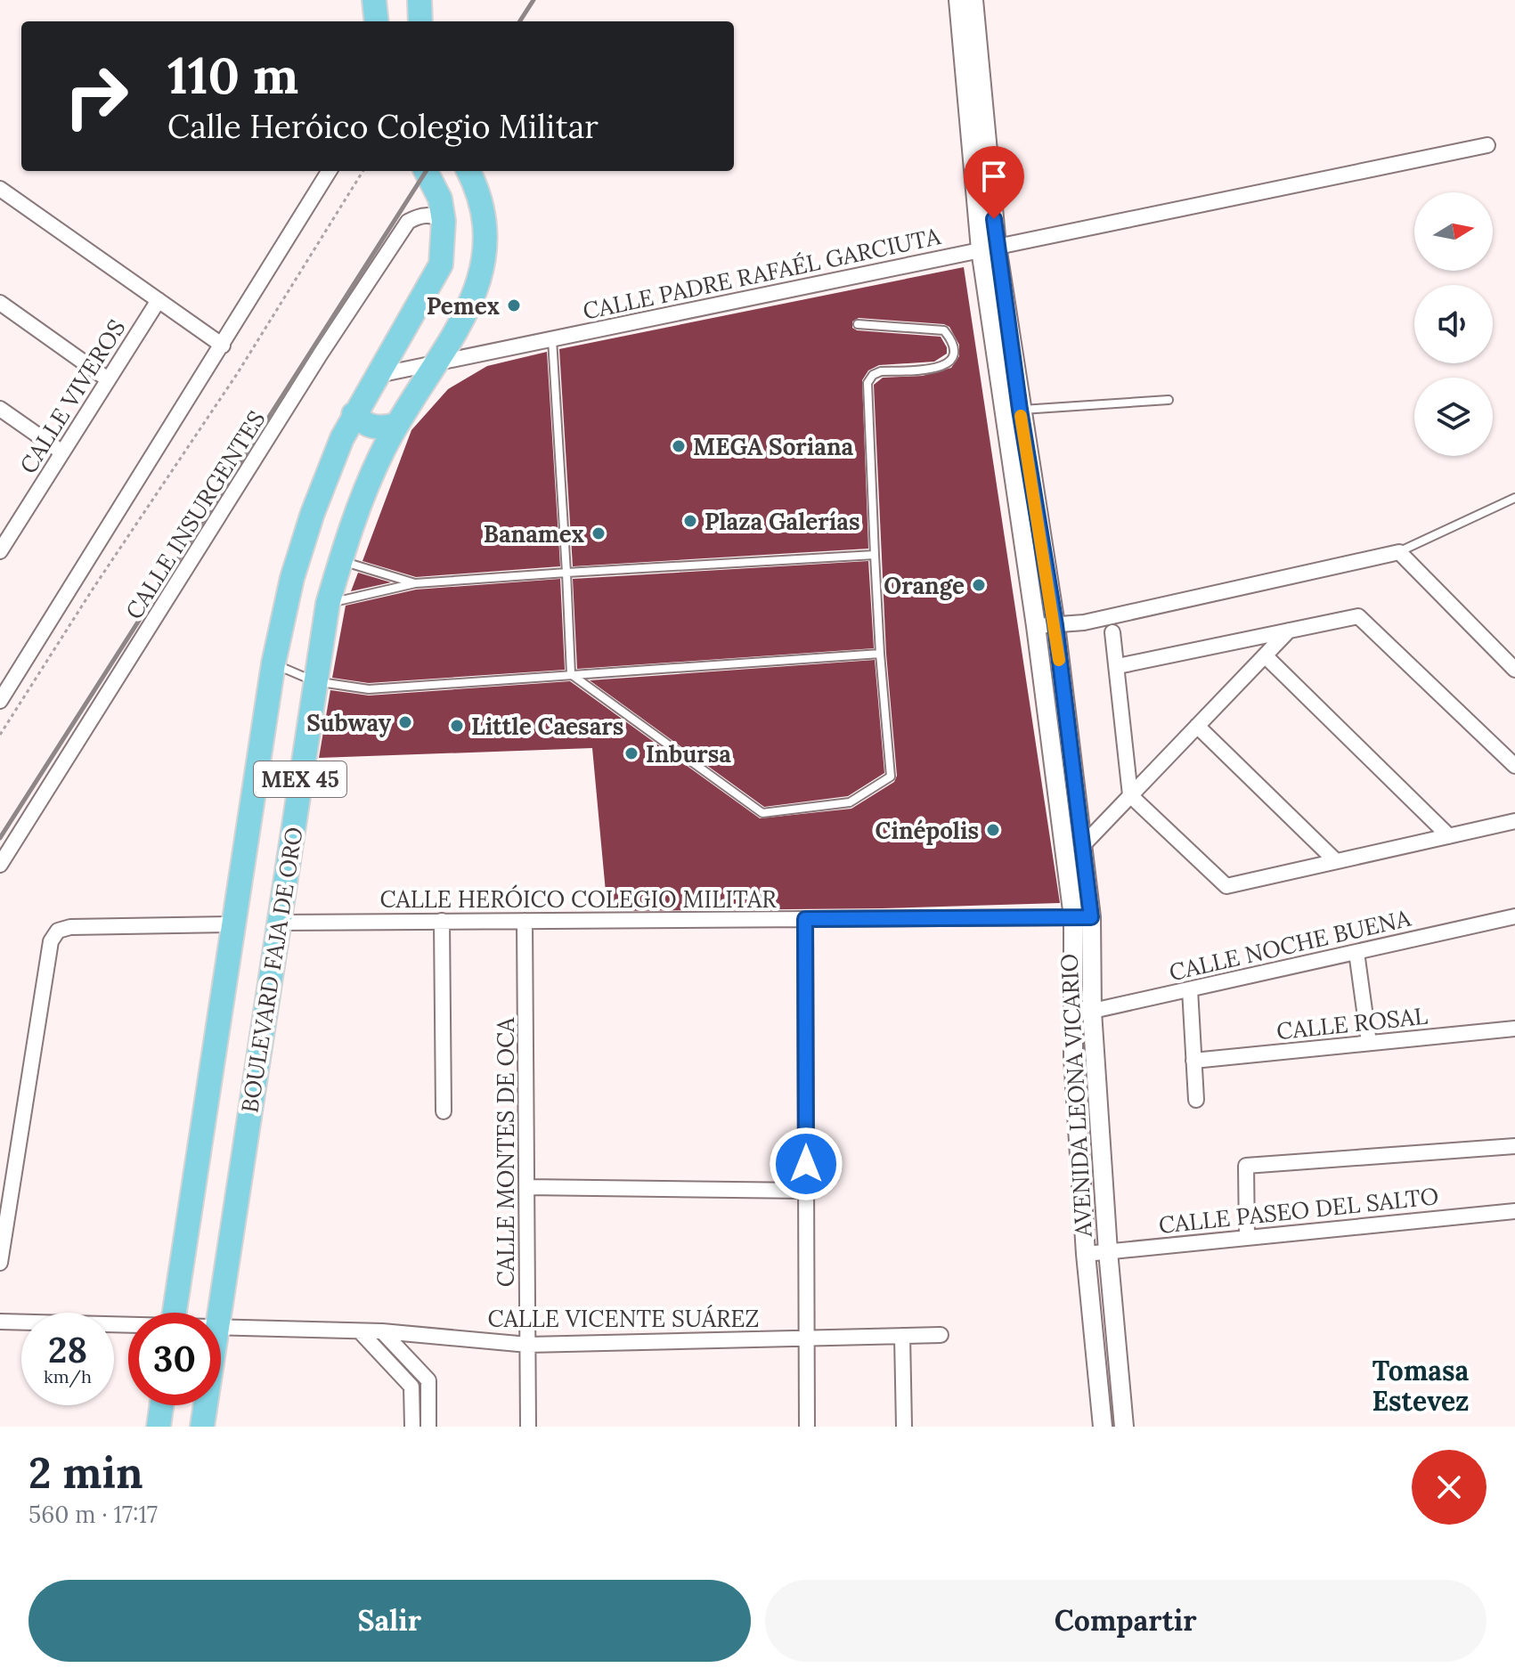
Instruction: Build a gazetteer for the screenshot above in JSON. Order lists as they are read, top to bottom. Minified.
{"streets":{"main road":["MEX 45","BOULEVARD FAJA DE ORO"],"street":["CALLE PADRE RAFAÉL GARCIUTA","CALLE VIVEROS","CALLE INSURGENTES","CALLE HERÓICO COLEGIO MILITAR","CALLE NOCHE BUENA","CALLE ROSAL","AVENIDA LEONA VICARIO","CALLE MONTES DE OCA","CALLE PASEO DEL SALTO","CALLE VICENTE SUÁREZ"]},"crossings":[["CALLE PADRE RAFAÉL GARCIUTA","BOULEVARD FAJA DE ORO"],["CALLE PADRE RAFAÉL GARCIUTA","AVENIDA LEONA VICARIO"],["CALLE INSURGENTES","BOULEVARD FAJA DE ORO"],["CALLE HERÓICO COLEGIO MILITAR","BOULEVARD FAJA DE ORO"],["CALLE HERÓICO COLEGIO MILITAR","AVENIDA LEONA VICARIO"],["CALLE HERÓICO COLEGIO MILITAR","CALLE MONTES DE OCA"],["CALLE NOCHE BUENA","AVENIDA LEONA VICARIO"],["AVENIDA LEONA VICARIO","CALLE PASEO DEL SALTO"],["CALLE MONTES DE OCA","CALLE VICENTE SUÁREZ"]],"districts":["Tomasa Estevez"],"places":["Pemex","MEGA Soriana","Plaza Galerías","Banamex","Orange","Subway","Little Caesars","Inbursa","Cinépolis"],"north":"right","page":{"turn":["110 m","Calle Heróico Colegio Militar"],"speed":"28 km/h","limit":"30","heading":["2 min","560 m · 17:17"],"buttons":["Salir","Compartir"]}}
